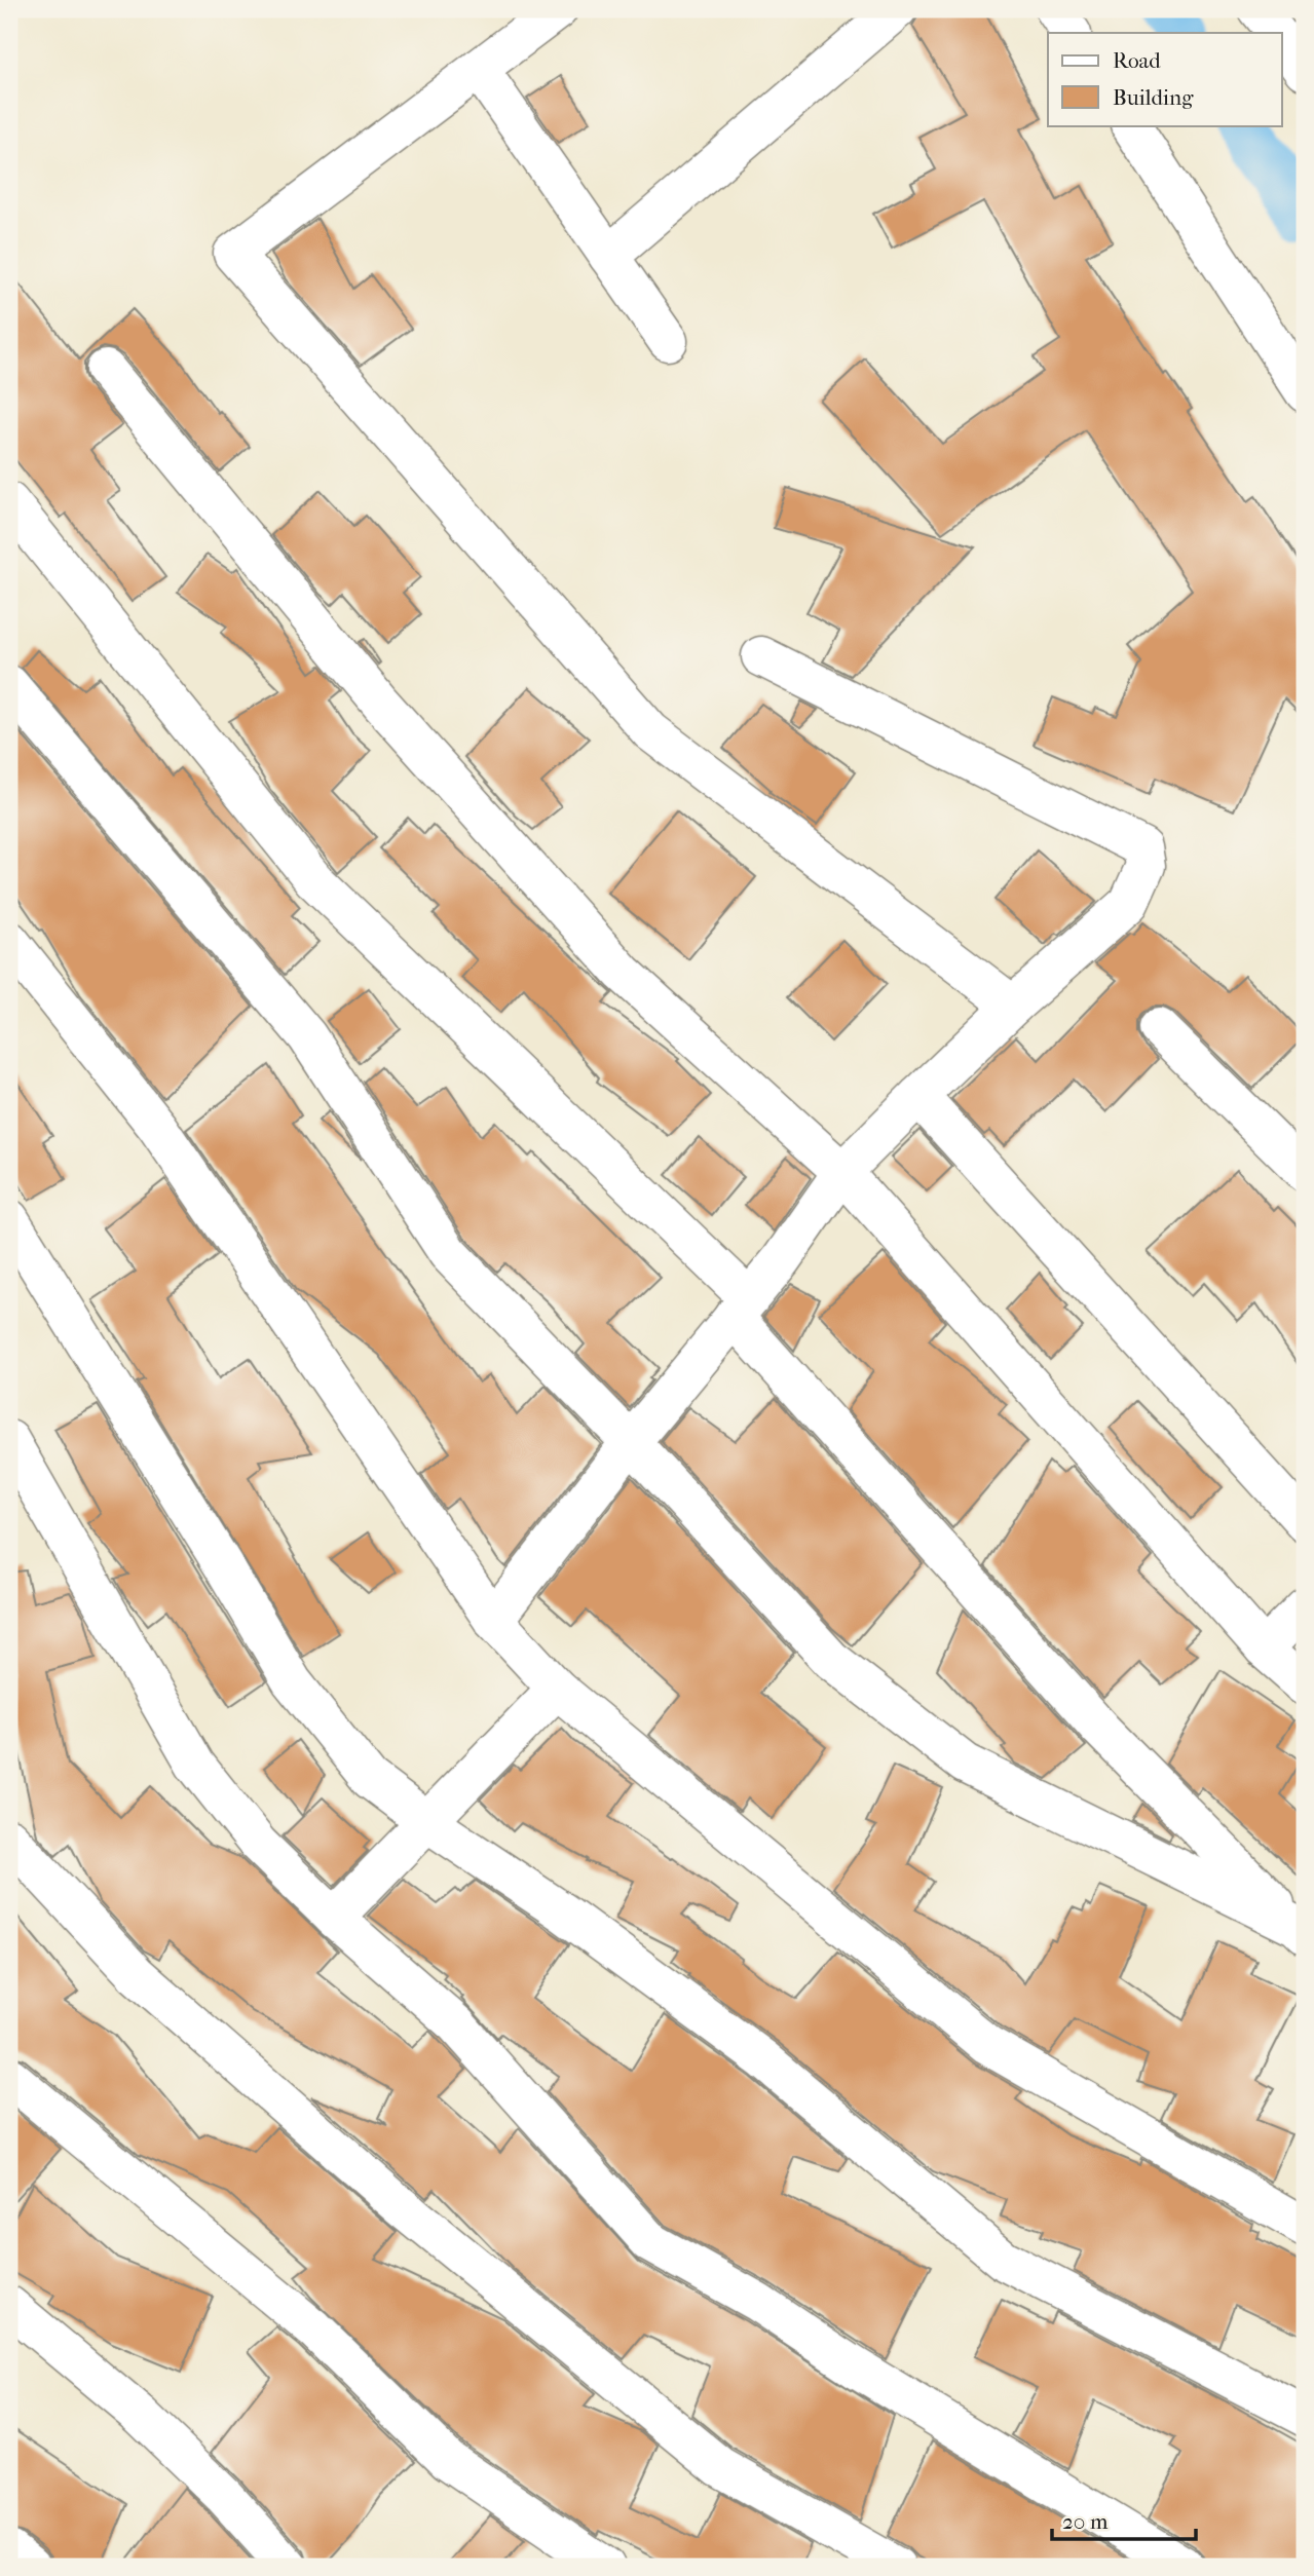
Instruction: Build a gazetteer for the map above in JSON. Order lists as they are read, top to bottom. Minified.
{"legend":["Road","Building"],"scale_bar":"20 m"}
